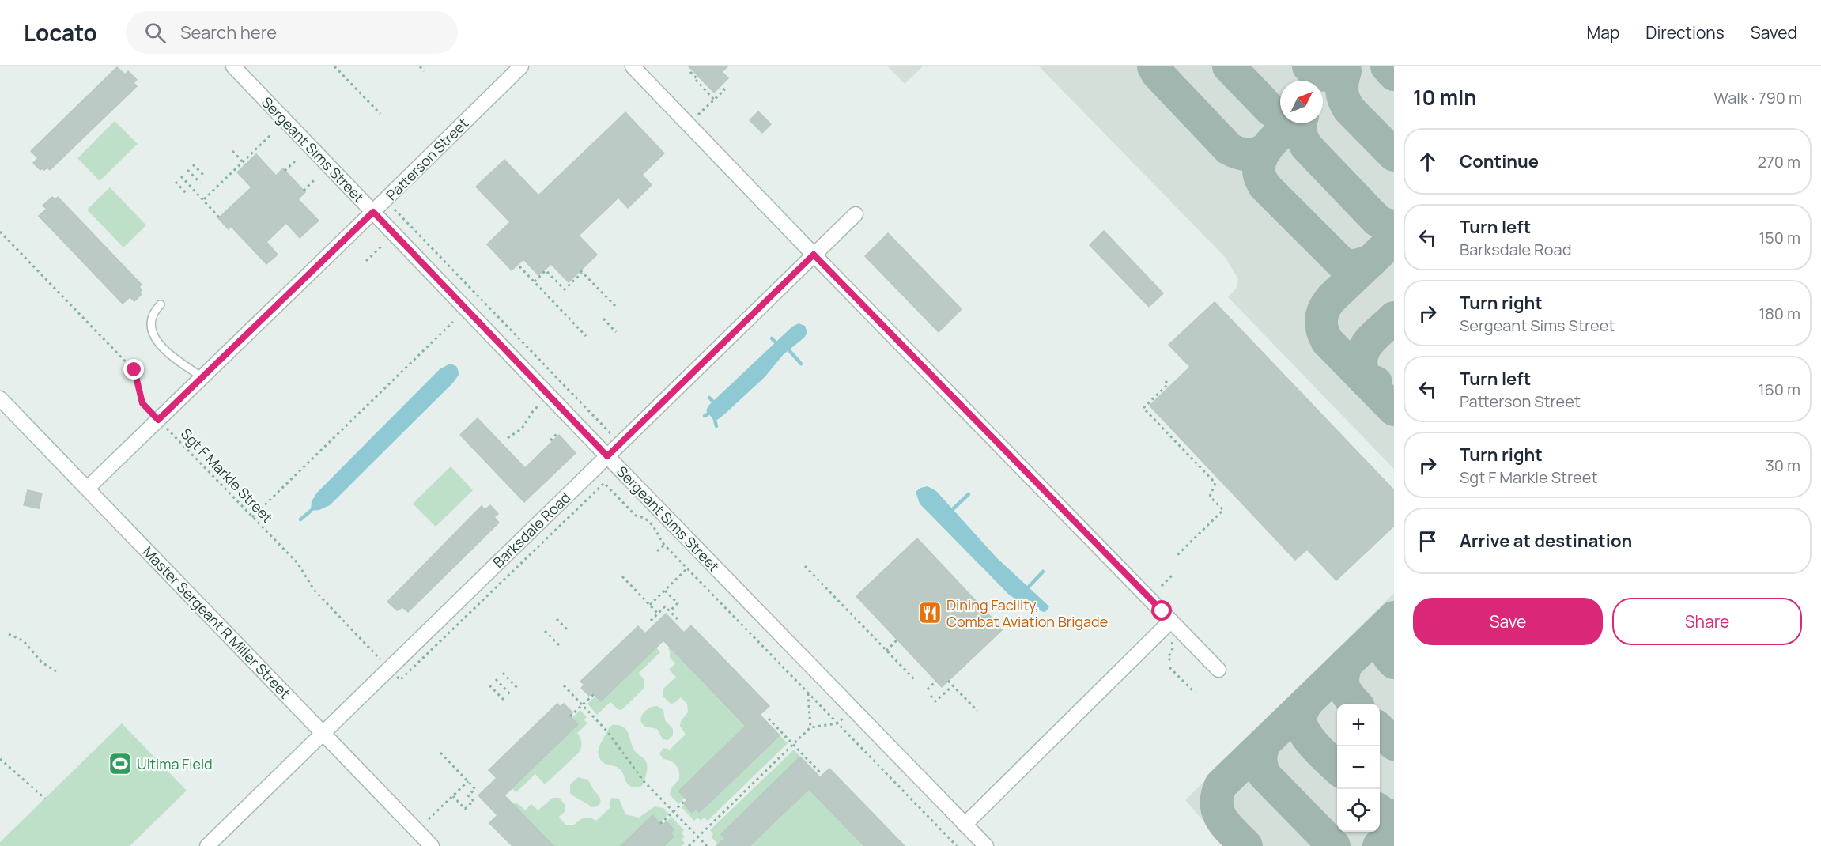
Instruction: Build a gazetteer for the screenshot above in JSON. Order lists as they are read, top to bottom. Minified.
{"streets":{"street":["Sergeant Sims Street","Patterson Street","Barksdale Road","Master Sergeant R Miller Street"],"path":["Sgt F Markle Street"]},"crossings":[["Sergeant Sims Street","Patterson Street"],["Sergeant Sims Street","Barksdale Road"],["Patterson Street","Sgt F Markle Street"],["Patterson Street","Master Sergeant R Miller Street"],["Sgt F Markle Street","Barksdale Road"],["Barksdale Road","Master Sergeant R Miller Street"]],"places":{"restaurant":["Dining Facility, Combat Aviation Brigade"],"sports":["Ultima Field"]},"north":"top right","page":{"header":"Locato","search":"Search here","nav":["Map","Directions","Saved"],"heading":["10 min","Walk · 790 m"],"list":[["Continue","270 m"],["Turn left","Barksdale Road","150 m"],["Turn right","Sergeant Sims Street","180 m"],["Turn left","Patterson Street","160 m"],["Turn right","Sgt F Markle Street","30 m"],"Arrive at destination"],"buttons":["Save","Share"],"map_buttons":["+","−"]}}
